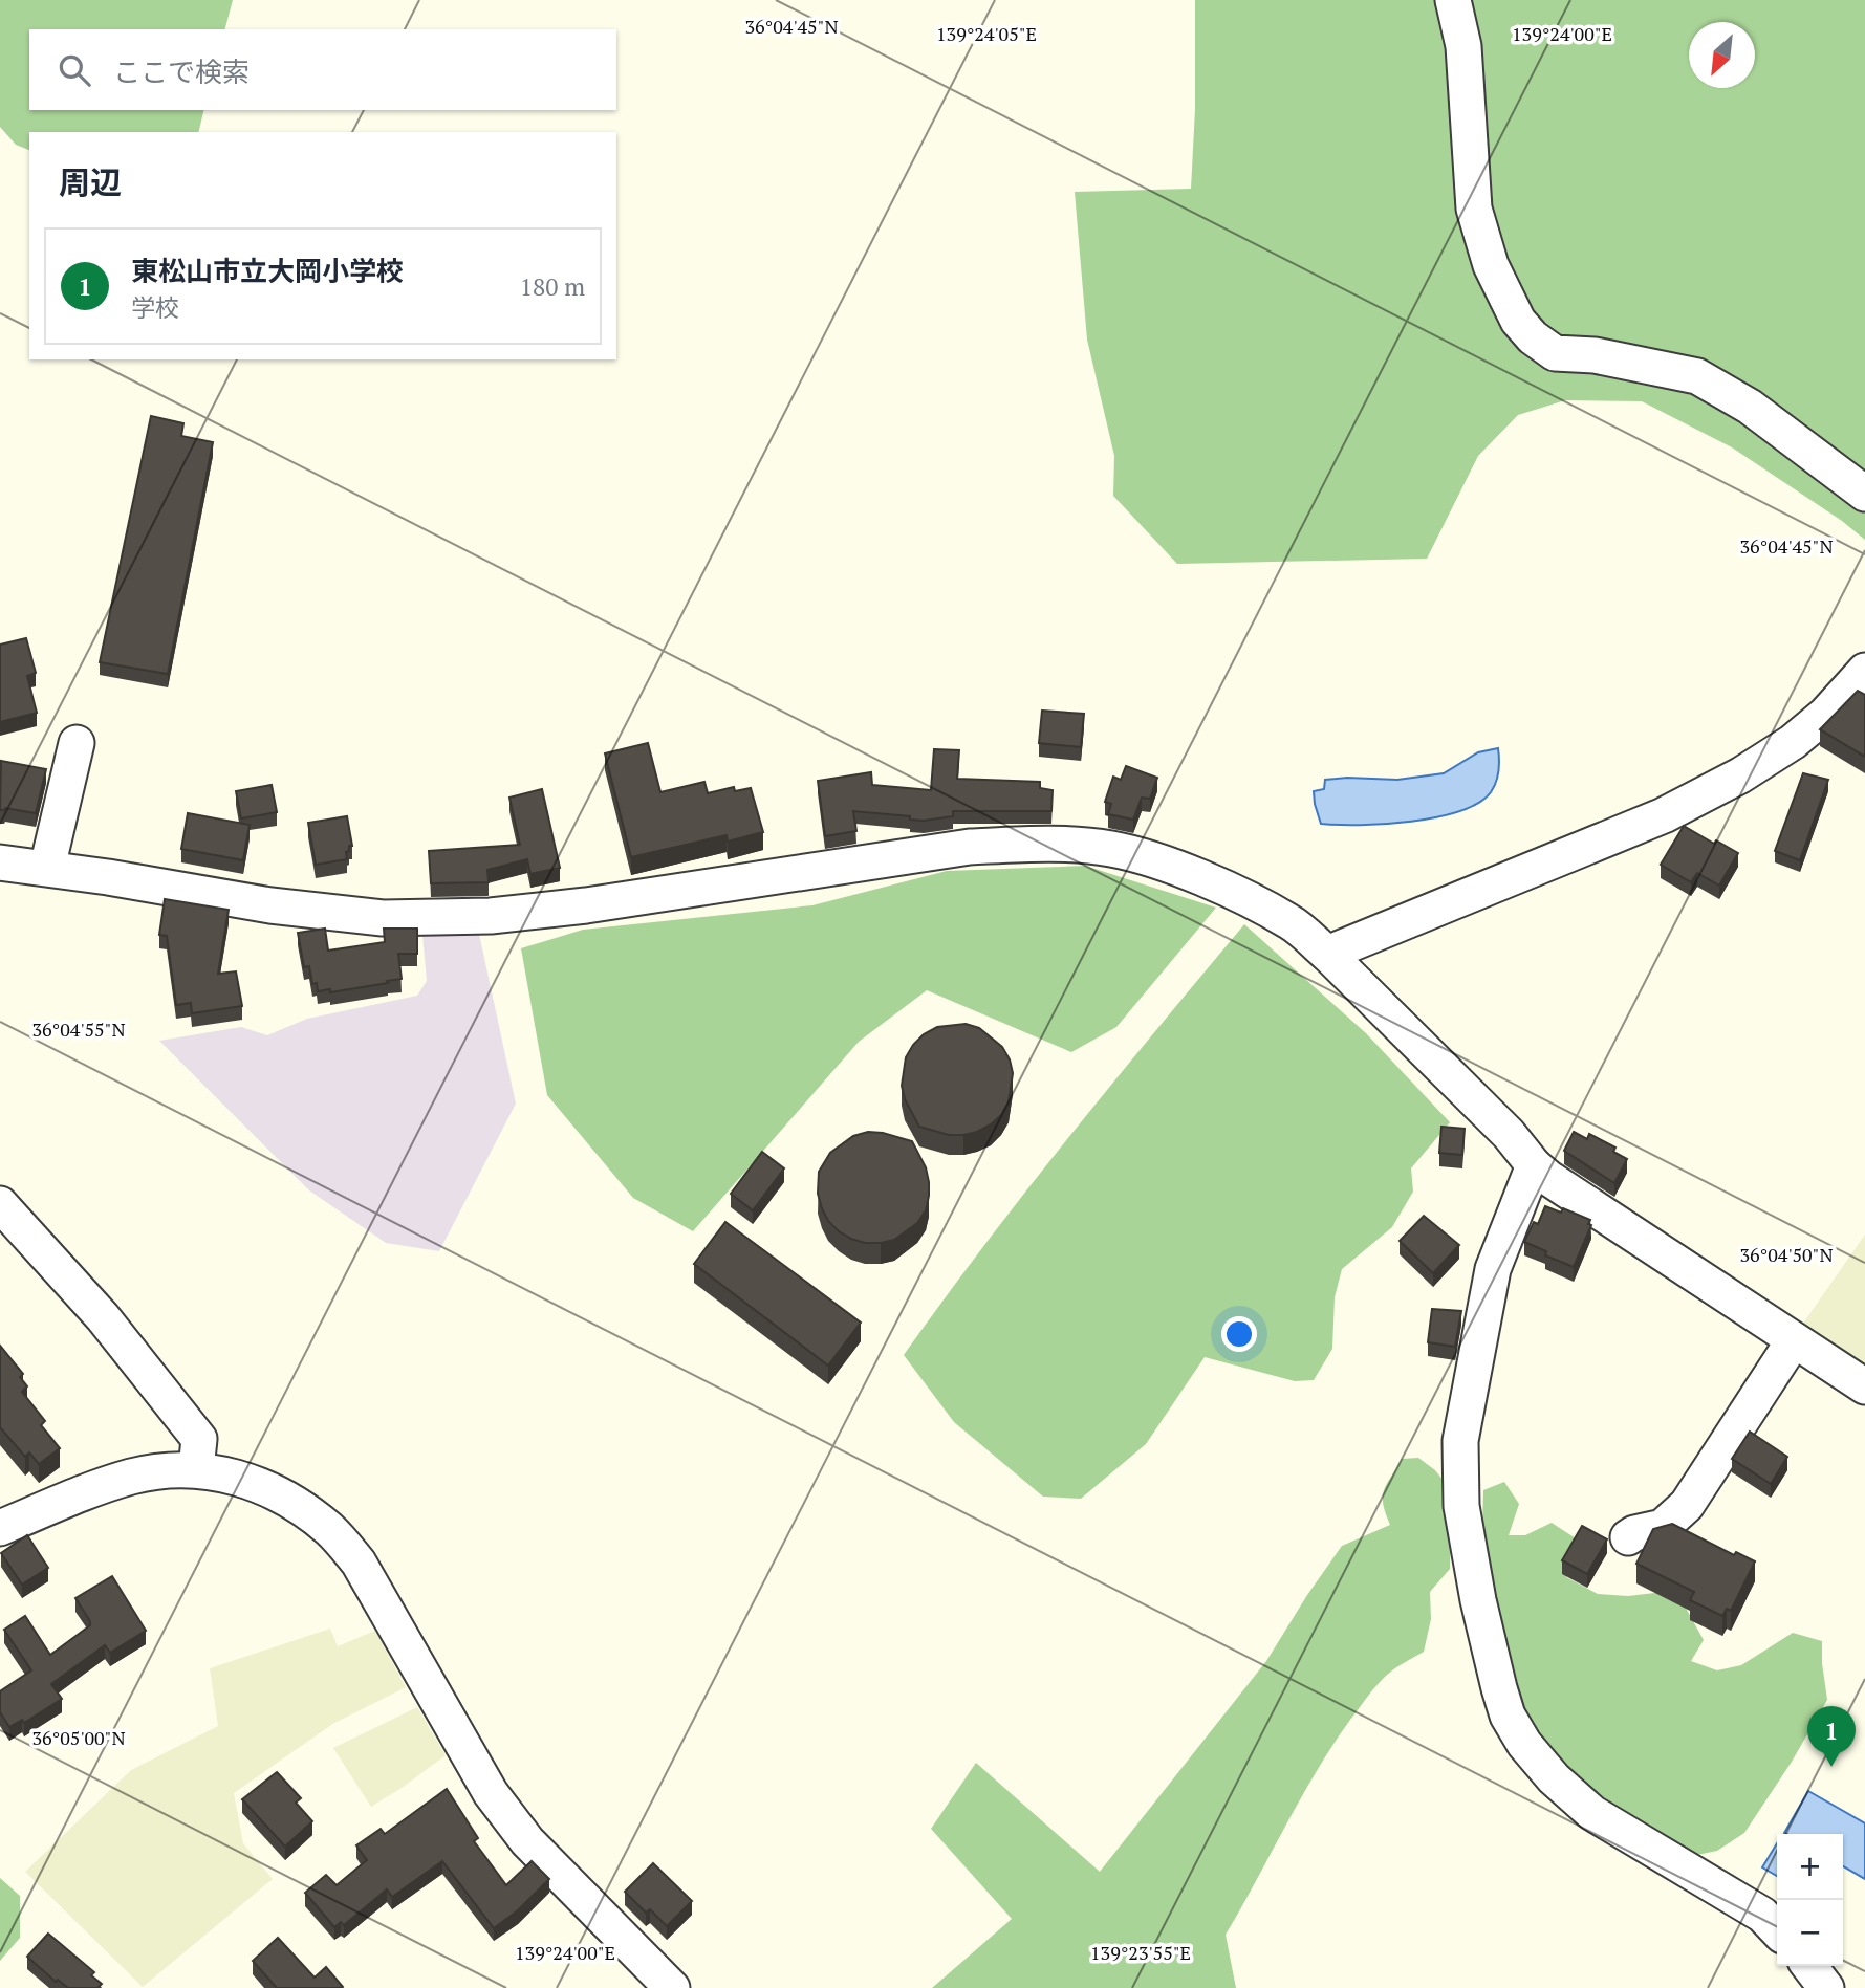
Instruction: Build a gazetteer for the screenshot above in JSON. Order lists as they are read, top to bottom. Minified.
{"north":"bottom left","page":{"search":"ここで検索","heading":"周辺","list":[{"mark":"1","name":"東松山市立大岡小学校","note":"学校","value":"180 m"}],"pins":"1","map_buttons":["+","−"]},"coordinates":["36°04'45\"N","139°24'05\"E","139°24'00\"E","36°04'55\"N","36°04'50\"N","36°05'00\"N","139°23'55\"E"]}
